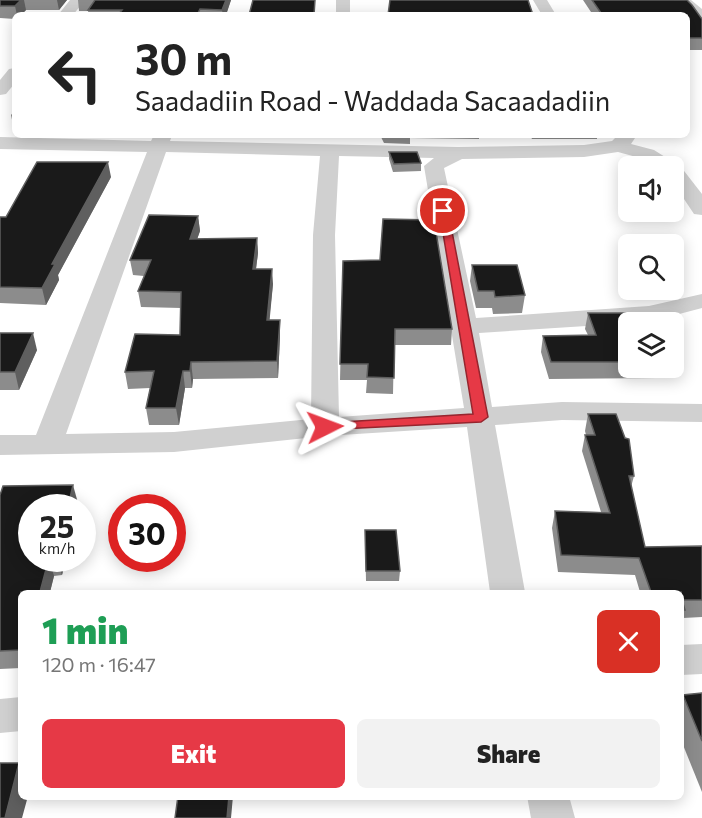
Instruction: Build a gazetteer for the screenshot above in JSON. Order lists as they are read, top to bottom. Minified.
{"page":{"turn":["30 m","Saadadiin Road - Waddada Sacaadadiin"],"speed":"25 km/h","limit":"30","heading":["1 min","120 m · 16:47"],"buttons":["Exit","Share"]}}
